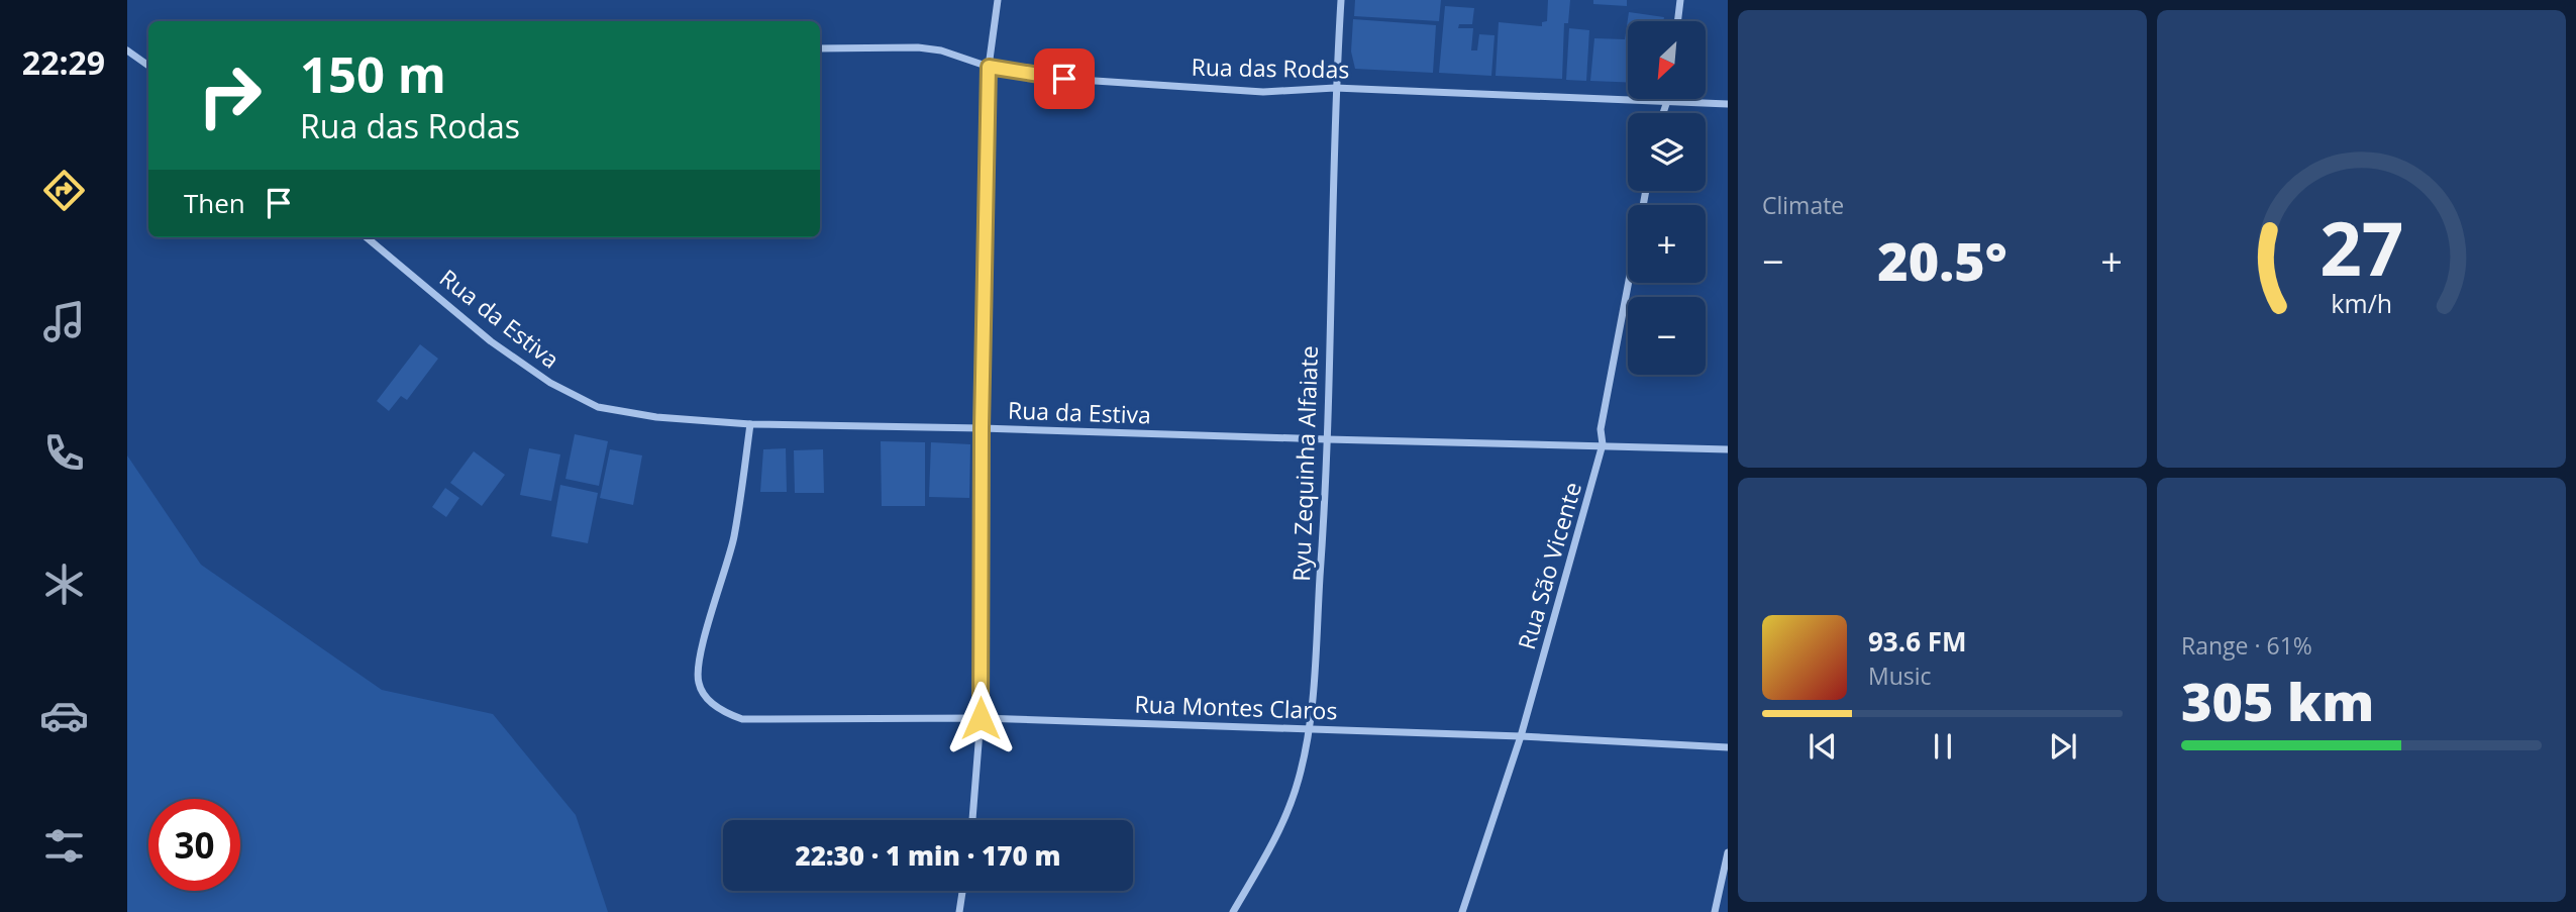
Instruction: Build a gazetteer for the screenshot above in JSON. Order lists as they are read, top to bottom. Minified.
{"streets":{"street":["Rua das Rodas","Rua da Estiva","Ryu Zequinha Alfaiate","Rua São Vicente","Rua Montes Claros"]},"crossings":[["Rua das Rodas","Ryu Zequinha Alfaiate"],["Rua da Estiva","Ryu Zequinha Alfaiate"],["Rua da Estiva","Rua São Vicente"],["Rua da Estiva","Rua Montes Claros"],["Ryu Zequinha Alfaiate","Rua Montes Claros"],["Rua São Vicente","Rua Montes Claros"]],"north":"bottom left","page":{"tabs":"22:29","tile":["Climate",["Range · 61%","305 km"]],"map_buttons":["+","−"],"turn":["150 m","Rua das Rodas"],"then":"Then","heat":["−","20.5°","+"],"song":["93.6 FM","Music"],"limit":"30","trip":"22:30 · 1 min · 170 m","gauge":["27","km/h"]}}
